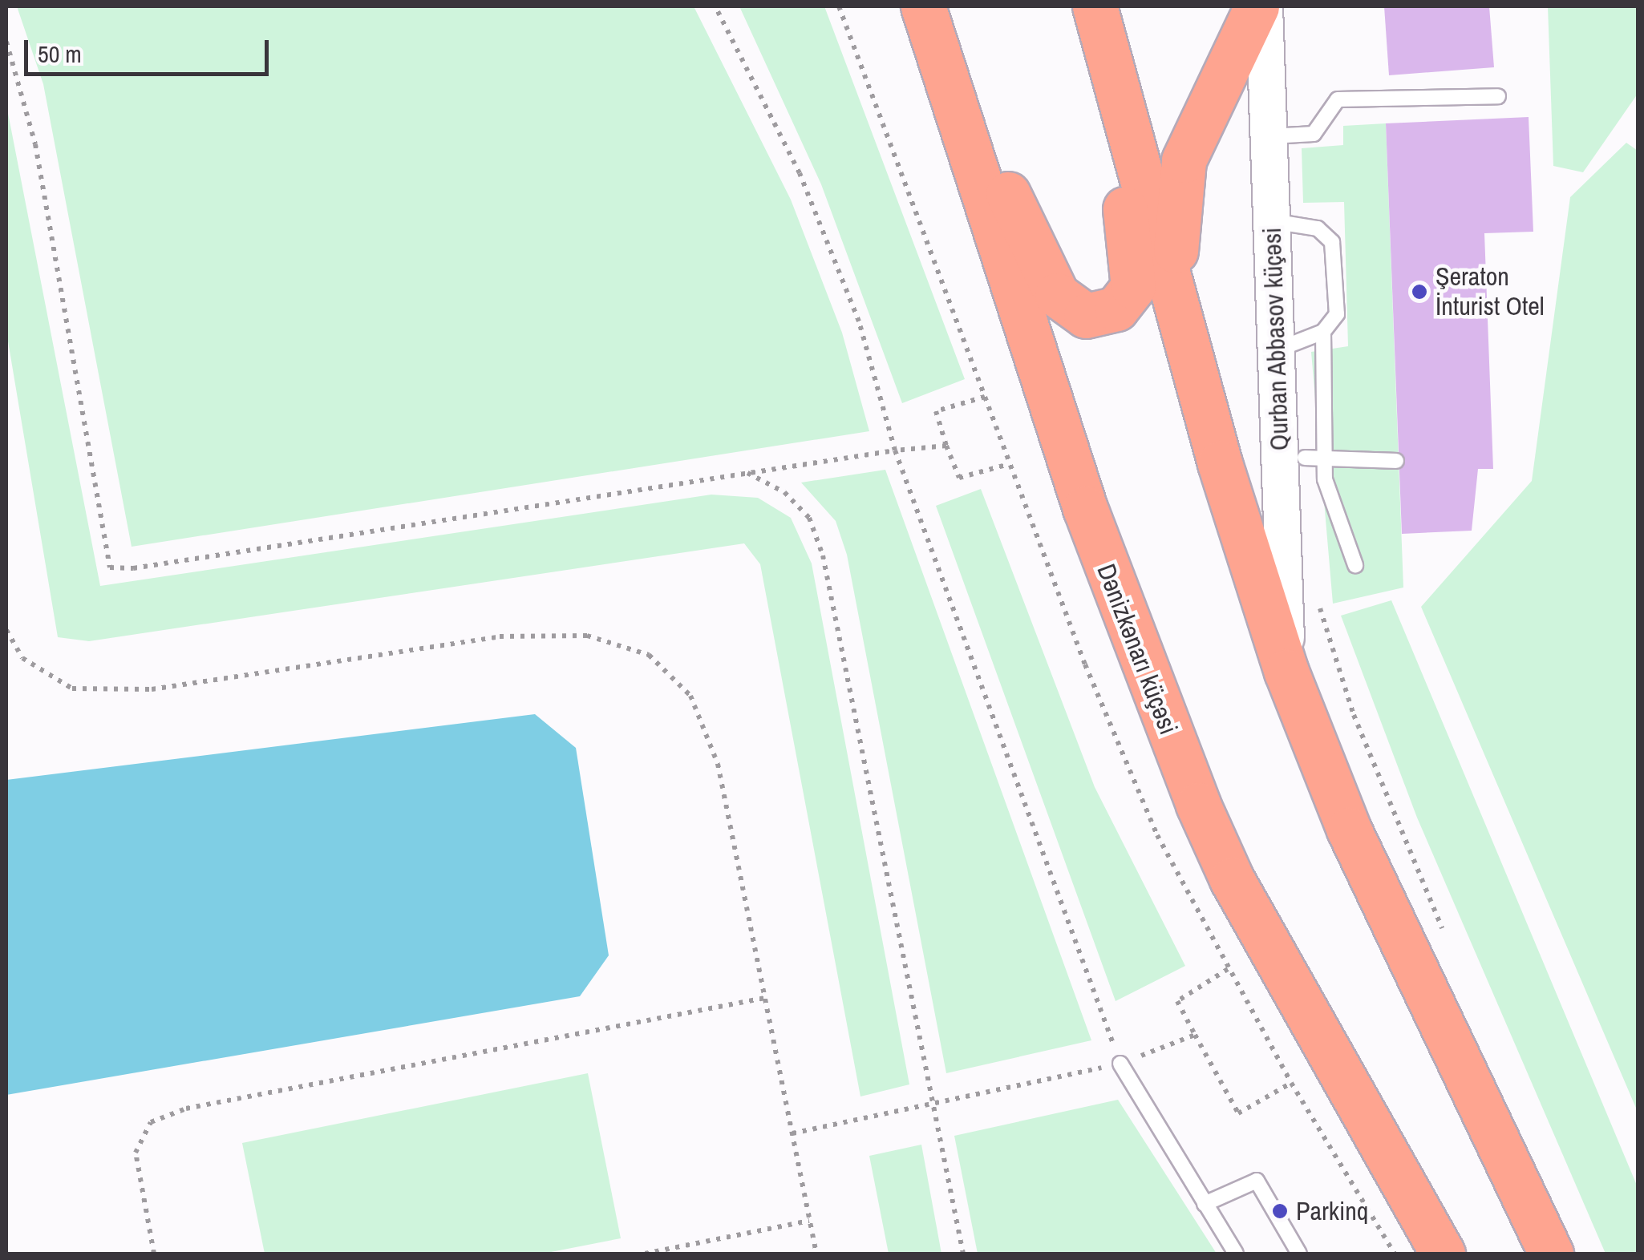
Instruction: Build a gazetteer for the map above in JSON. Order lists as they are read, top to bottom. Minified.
{"streets":{"highway":["Dənizkənarı küçəsi"],"street":["Qurban Abbasov küçəsi"]},"places":["Şeraton İnturist Otel","Parkinq"],"scale_bar":"50 m"}
